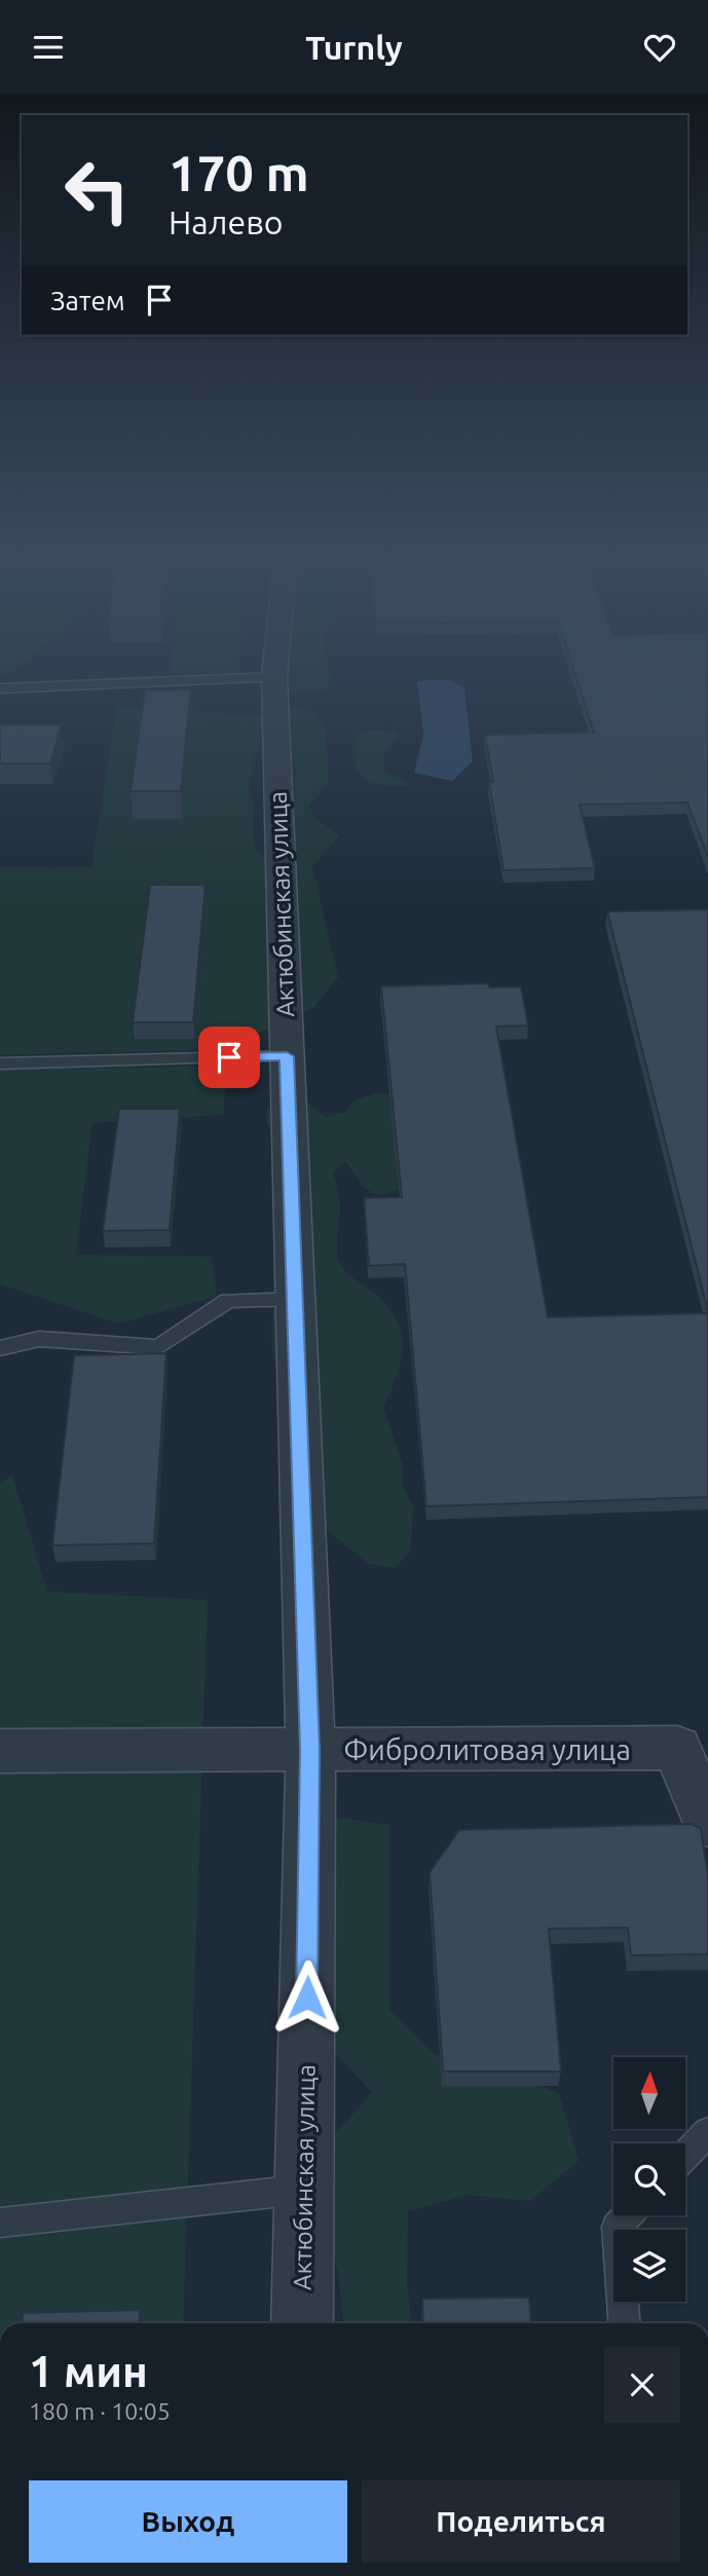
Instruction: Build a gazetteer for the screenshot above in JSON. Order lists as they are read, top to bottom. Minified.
{"streets":{"street":["Актюбинская улица","Фибролитовая улица"]},"crossings":[["Актюбинская улица","Фибролитовая улица"]],"north":"top","page":{"header":"Turnly","turn":["170 m","Налево"],"then":"Затем","heading":["1 мин","180 m · 10:05"],"buttons":["Выход","Поделиться"]}}
